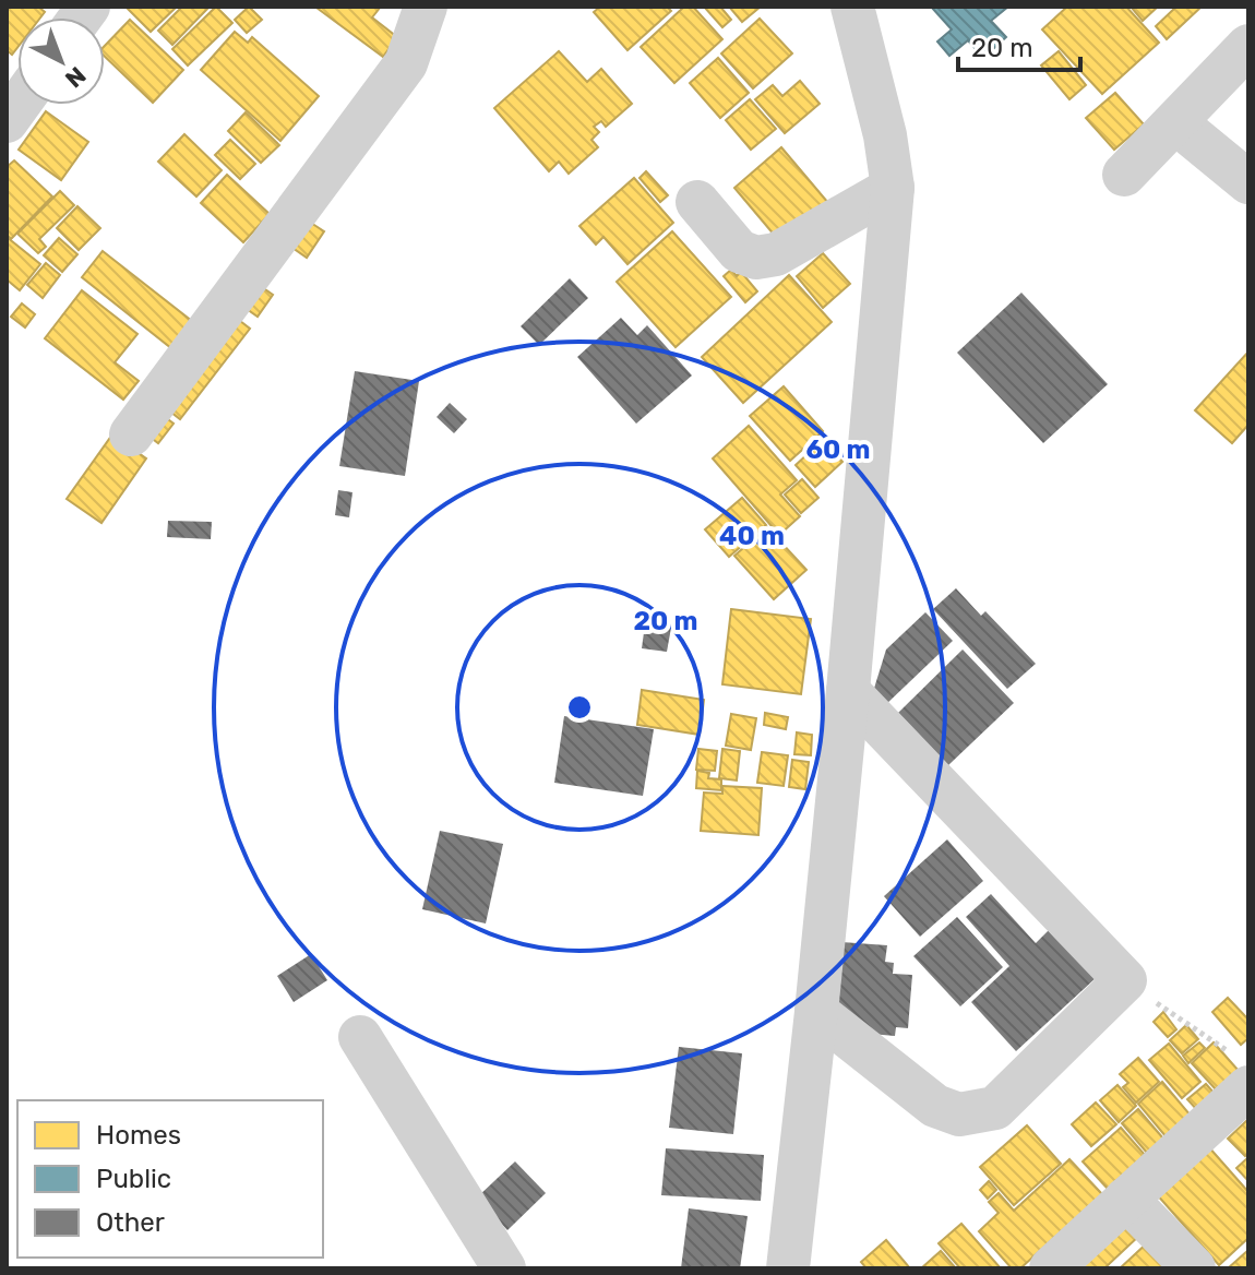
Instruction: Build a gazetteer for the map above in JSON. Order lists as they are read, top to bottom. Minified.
{"legend":["Homes","Public","Other"],"scale_bar":"20 m","north":"bottom right","rings":["60 m","40 m","20 m"]}
